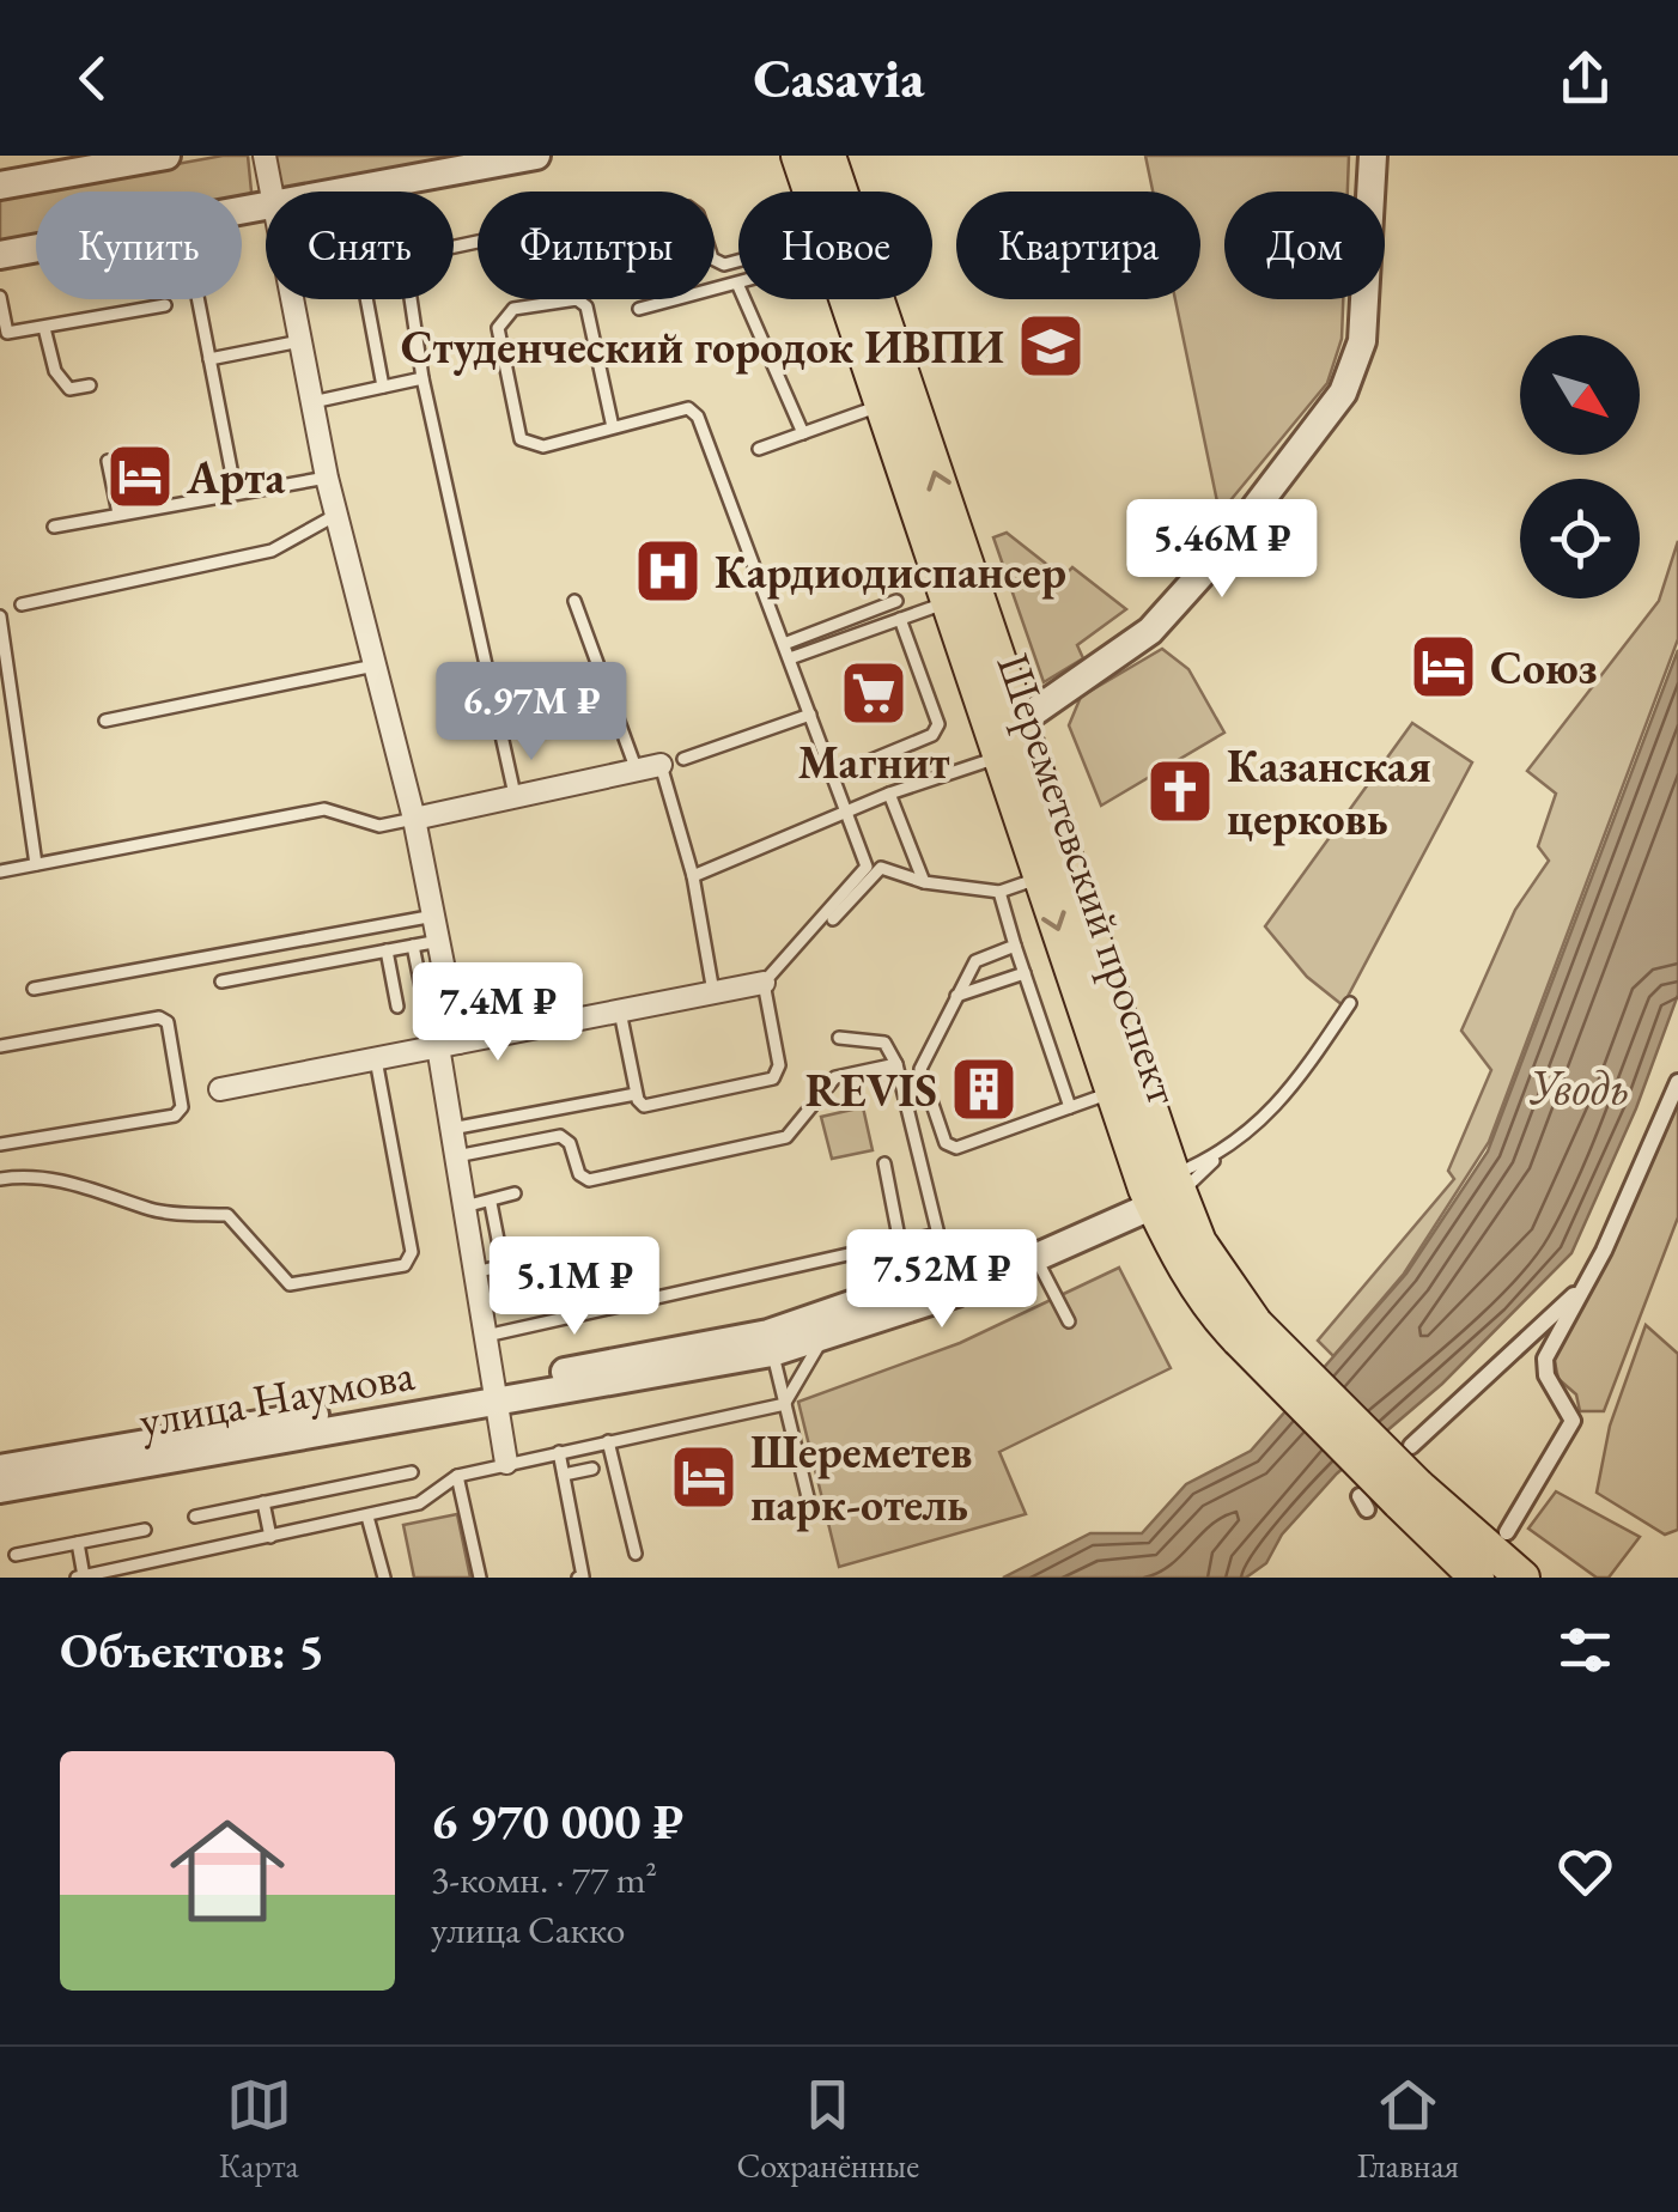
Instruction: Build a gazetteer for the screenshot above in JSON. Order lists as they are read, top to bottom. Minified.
{"streets":{"main road":["Шереметевский проспект"],"street":["улица Наумова"]},"crossings":[["Шереметевский проспект","улица Наумова"]],"water":["Уводь"],"places":{"school or university":["Студенческий городок ИВПИ"],"hotel":["Арта","Союз","Шереметев парк-отель"],"hospital":["Кардиодиспансер"],"supermarket":["Магнит"],"church":["Казанская церковь"],"building":["REVIS"]},"north":"bottom right","page":{"header":"Casavia","chip":["Купить","Снять","Фильтры","Новое","Квартира","Дом"],"price":["5.46M ₽","6.97M ₽","7.4M ₽","7.52M ₽","5.1M ₽"],"heading":"Объектов: 5","list":[{"name":"6 970 000 ₽","note":"3-комн. · 77 m² · улица Сакко"}],"tabs":["Карта","Сохранённые","Главная"]}}
